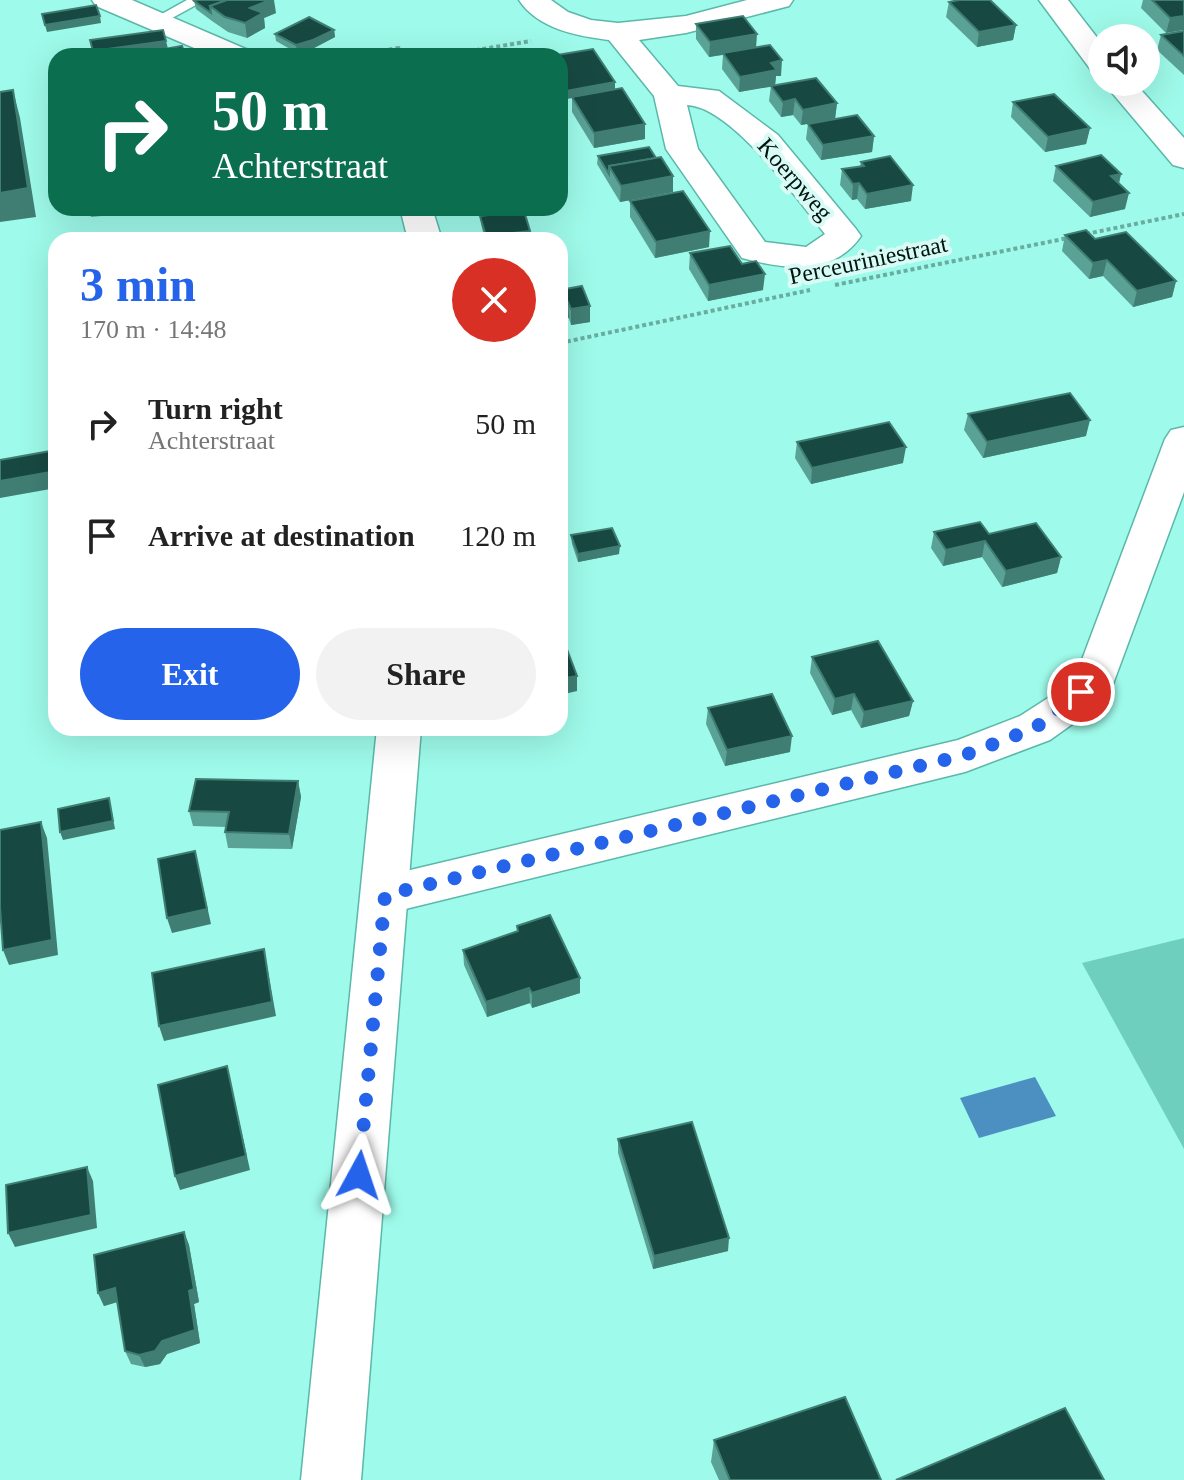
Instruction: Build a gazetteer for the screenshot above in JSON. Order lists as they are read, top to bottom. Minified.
{"streets":{"street":["Koerpweg"],"path":["Perceuriniestraat"]},"page":{"turn":["50 m","Achterstraat"],"heading":["3 min","170 m · 14:48"],"list":[{"name":"Turn right","note":"Achterstraat","value":"50 m"},{"name":"Arrive at destination","value":"120 m"}],"buttons":["Exit","Share"]}}
